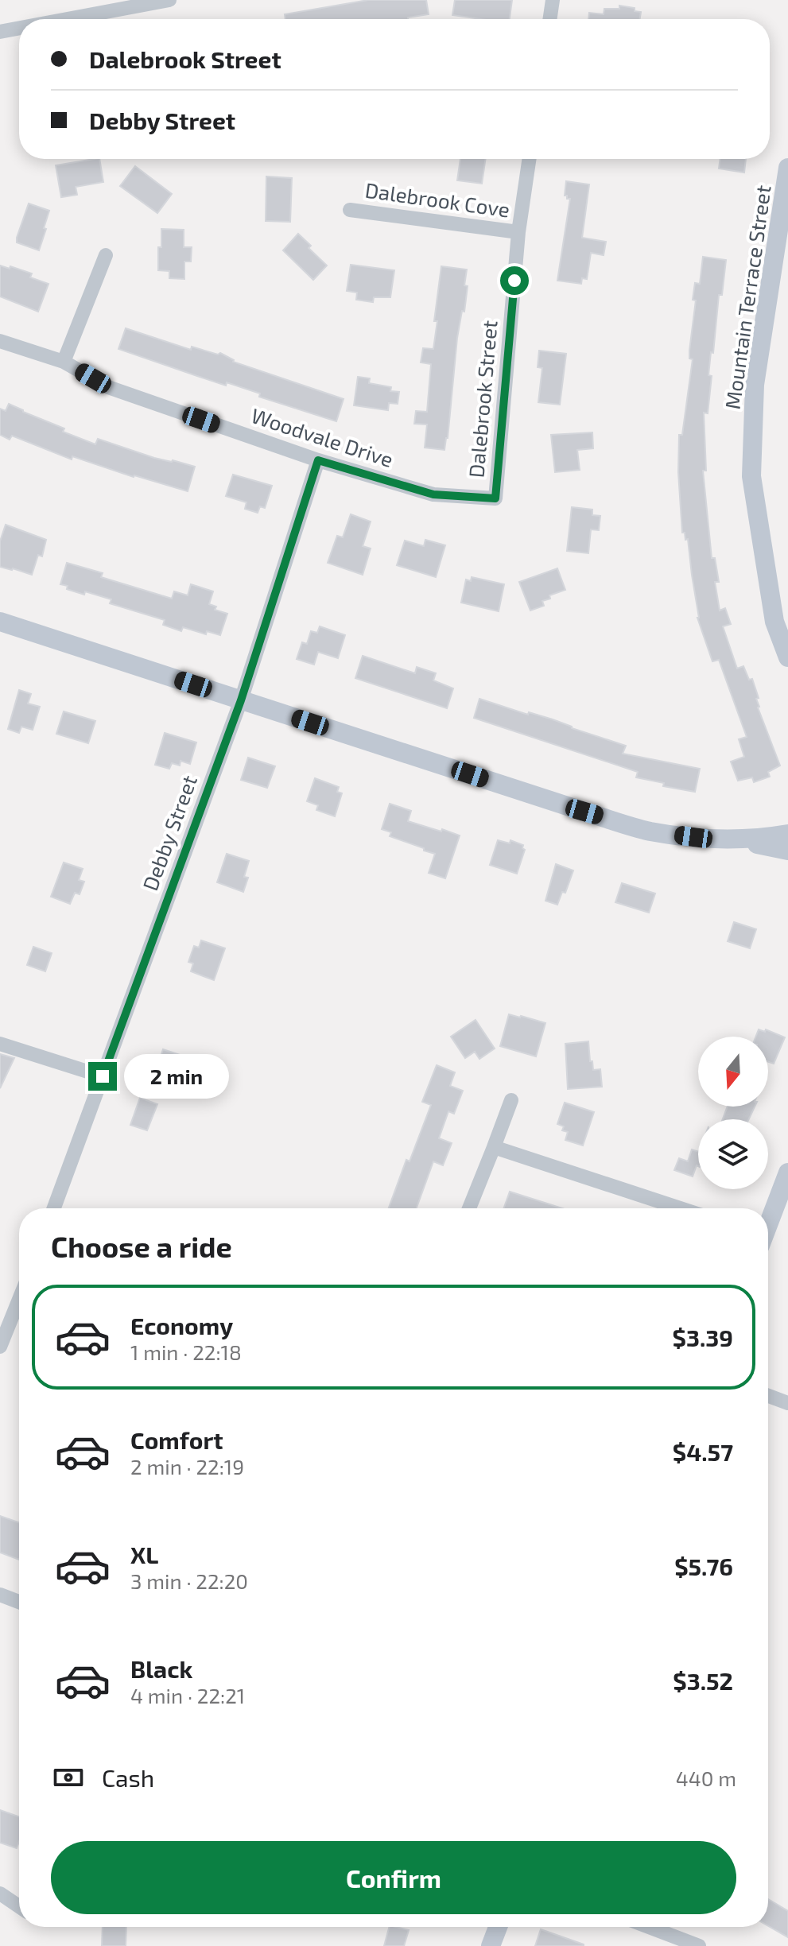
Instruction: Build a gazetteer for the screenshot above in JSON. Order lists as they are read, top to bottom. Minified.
{"streets":{"main road":["Mountain Terrace Street"],"street":["Dalebrook Cove","Dalebrook Street","Woodvale Drive","Debby Street"]},"crossings":[["Dalebrook Cove","Dalebrook Street"],["Dalebrook Street","Woodvale Drive"],["Woodvale Drive","Debby Street"]],"north":"bottom","page":{"banner":["Dalebrook Street","Debby Street"],"bubble":"2 min","heading":"Choose a ride","list":[{"name":"Economy","note":"1 min · 22:18","value":"$3.39"},{"name":"Comfort","note":"2 min · 22:19","value":"$4.57"},{"name":"XL","note":"3 min · 22:20","value":"$5.76"},{"name":"Black","note":"4 min · 22:21","value":"$3.52"}],"pay":["Cash","440 m"],"buttons":"Confirm"}}
